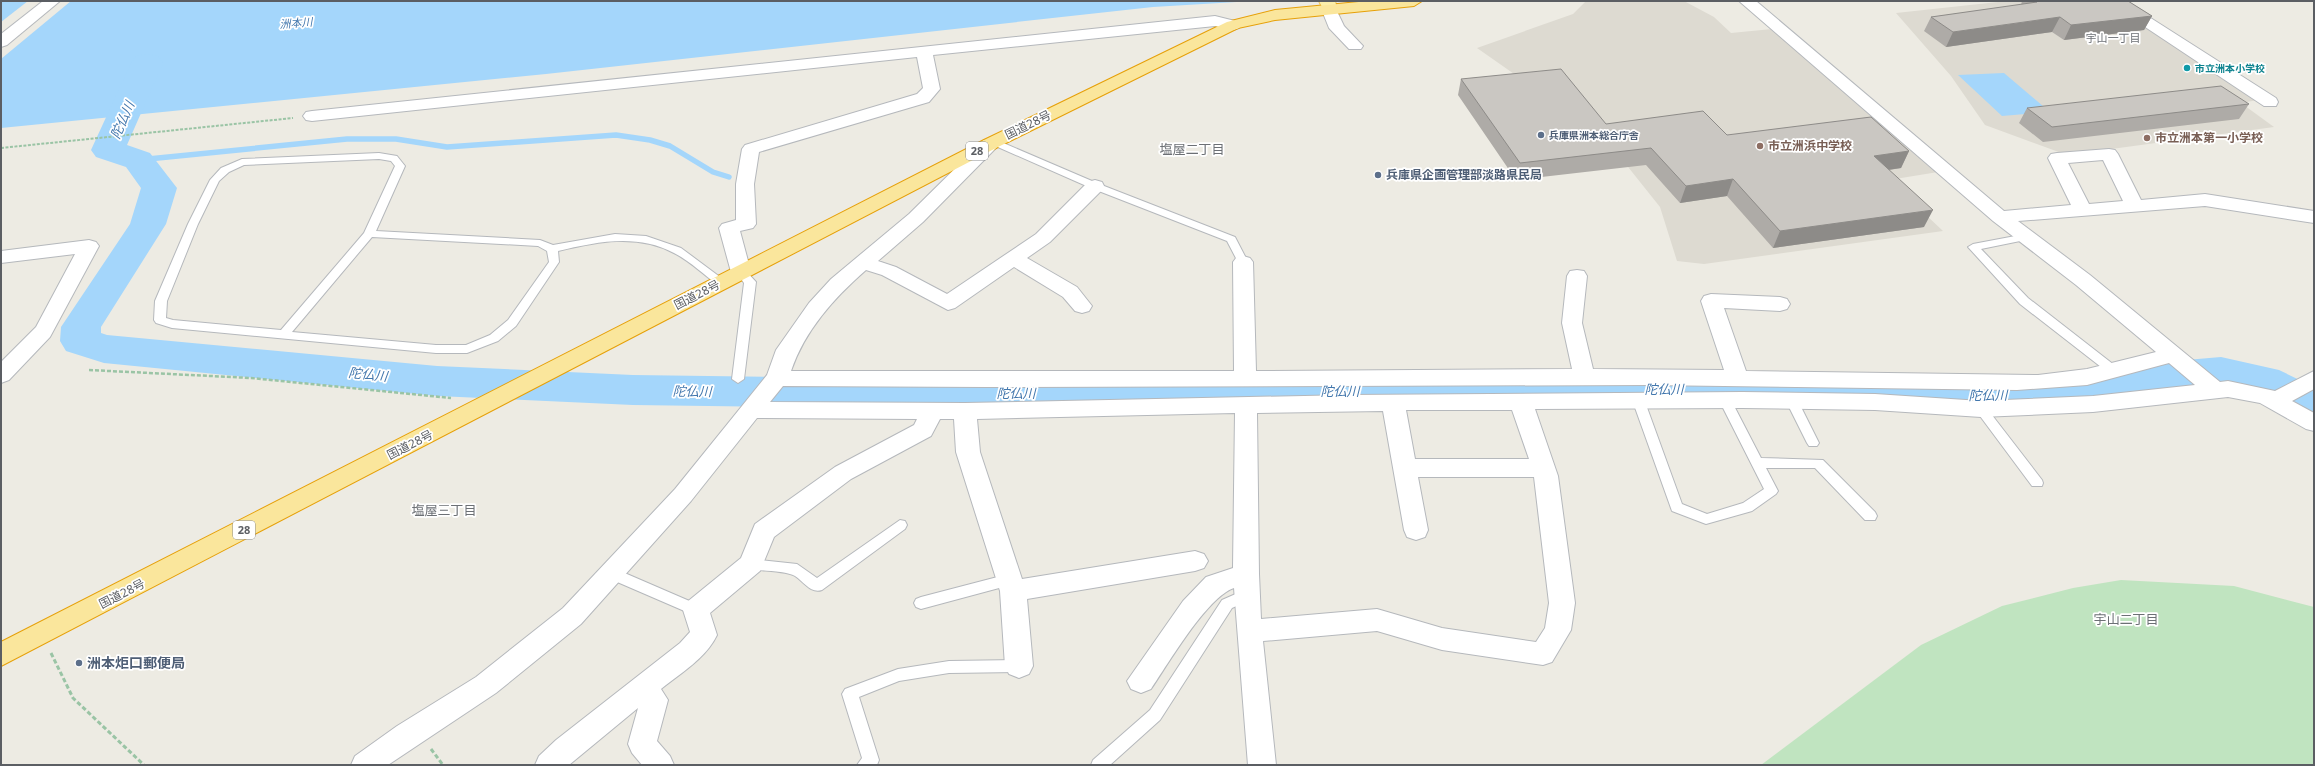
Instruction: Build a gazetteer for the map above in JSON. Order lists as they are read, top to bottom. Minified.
{"streets":{"highway":["国道28号","28"]},"districts":["宇山一丁目","塩屋二丁目","塩屋三丁目","宇山二丁目"],"water":["洲本川","陀仏川"],"places":["市立洲本小学校","兵庫県洲本総合庁舎","市立洲本第一小学校","市立洲浜中学校","兵庫県企画管理部淡路県民局","洲本炬口郵便局"]}
